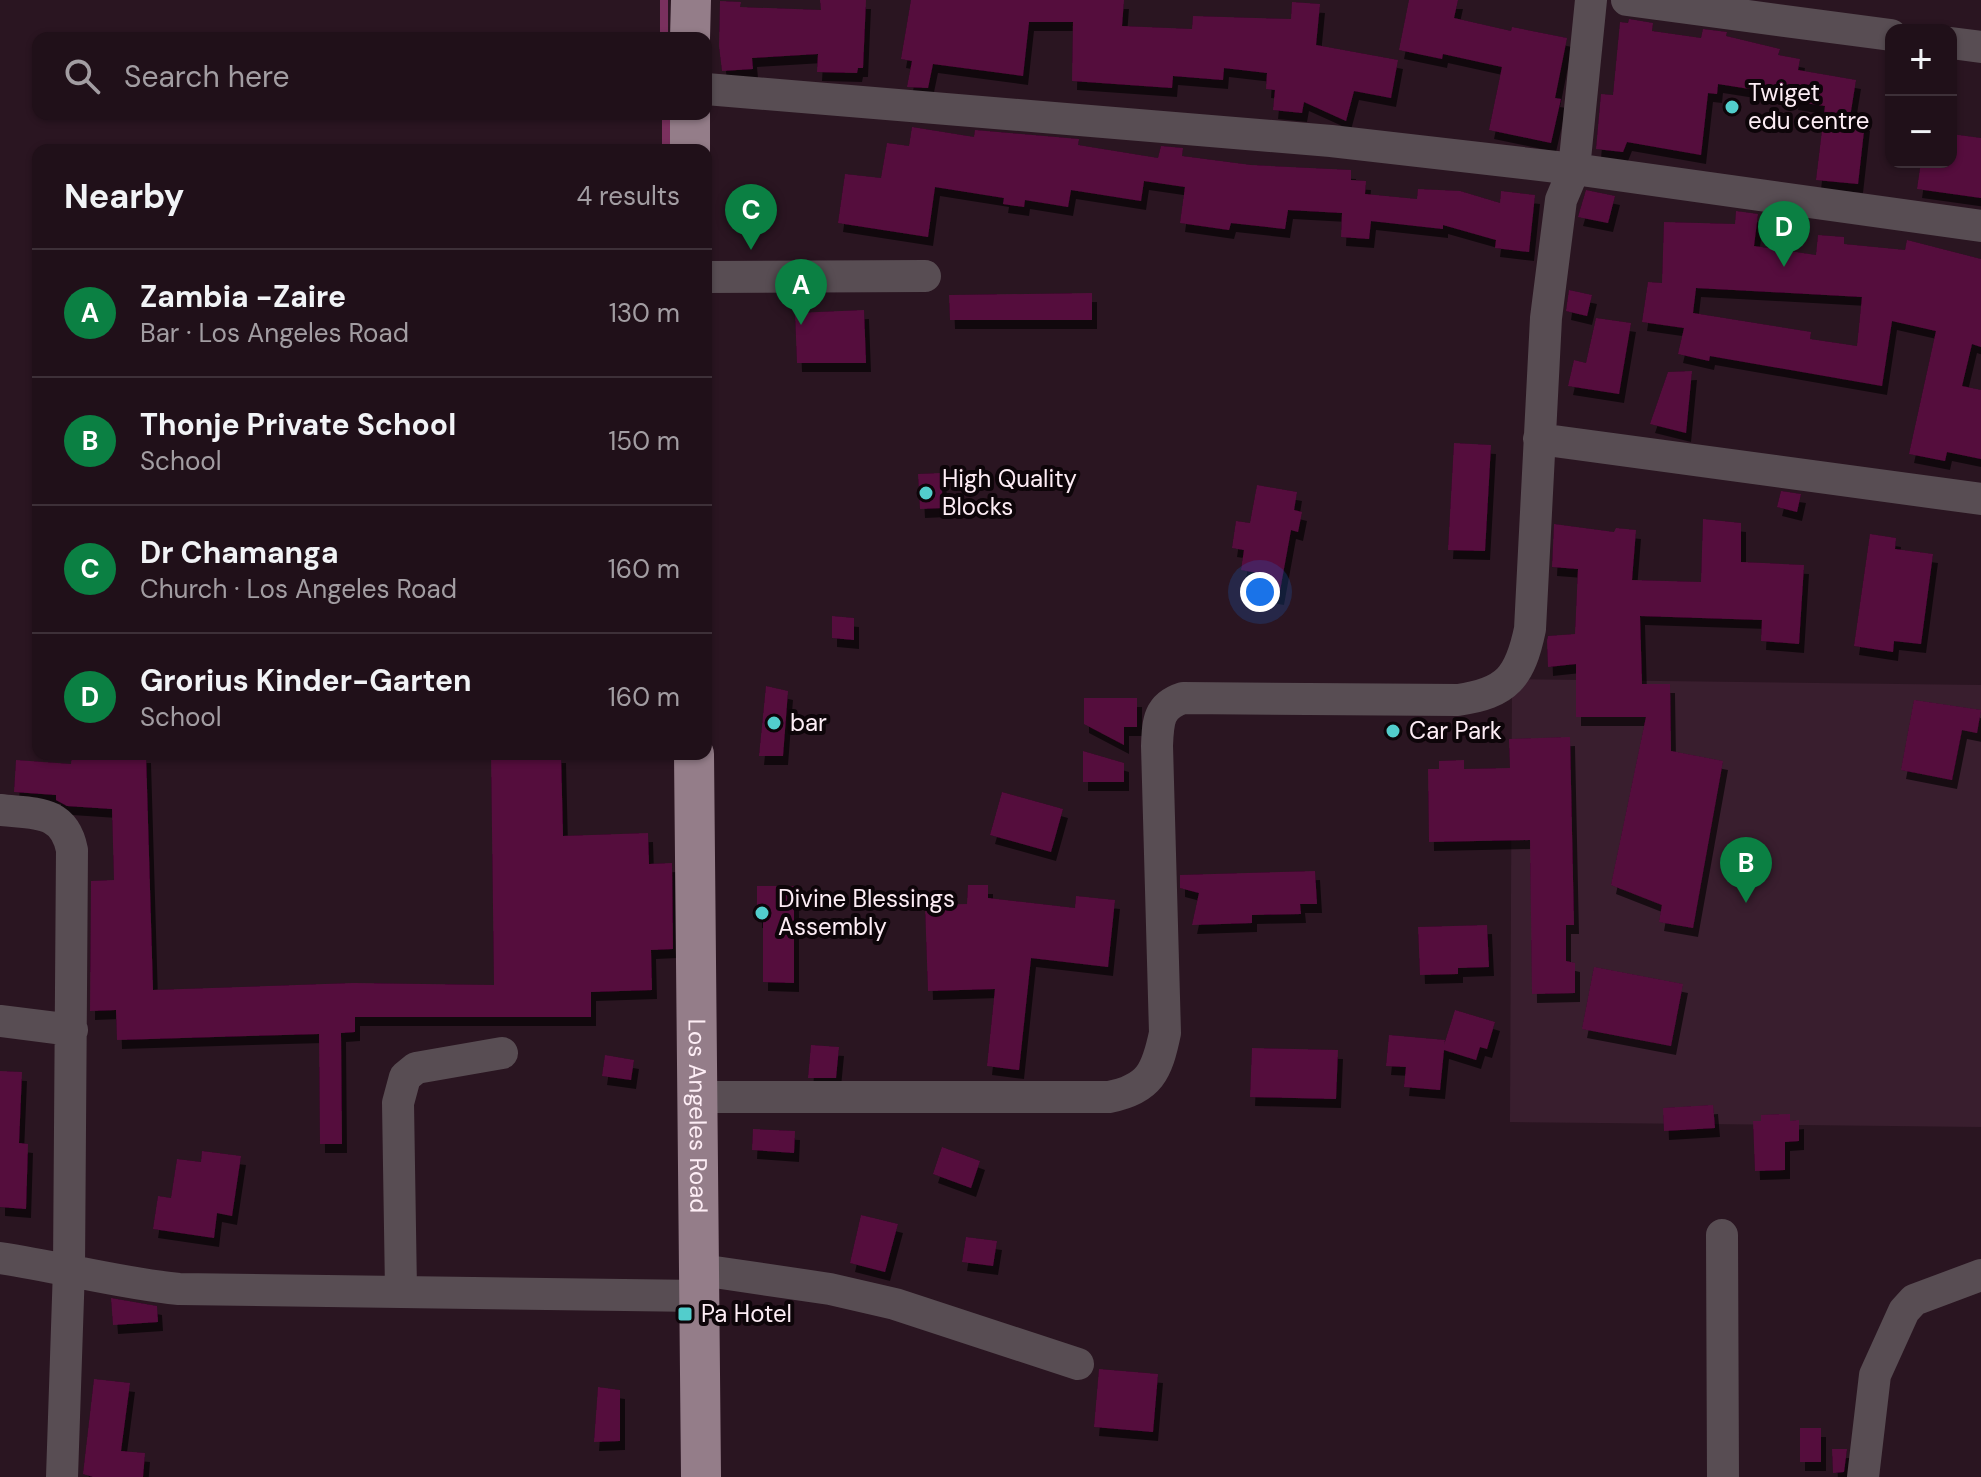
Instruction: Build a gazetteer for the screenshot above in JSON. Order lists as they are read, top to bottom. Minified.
{"streets":{"main road":["Los Angeles Road"]},"places":{"other":["Twiget edu centre","High Quality Blocks","bar","Car Park","Divine Blessings Assembly"],"transit":["Pa Hotel"]},"page":{"map_buttons":["+","−"],"search":"Search here","heading":["Nearby","4 results"],"pins":["C","D","A","B"],"list":[{"mark":"A","name":"Zambia -Zaire","note":"Bar · Los Angeles Road","value":"130 m"},{"mark":"B","name":"Thonje Private School","note":"School","value":"150 m"},{"mark":"C","name":"Dr Chamanga","note":"Church · Los Angeles Road","value":"160 m"},{"mark":"D","name":"Grorius Kinder-Garten","note":"School","value":"160 m"}]}}
